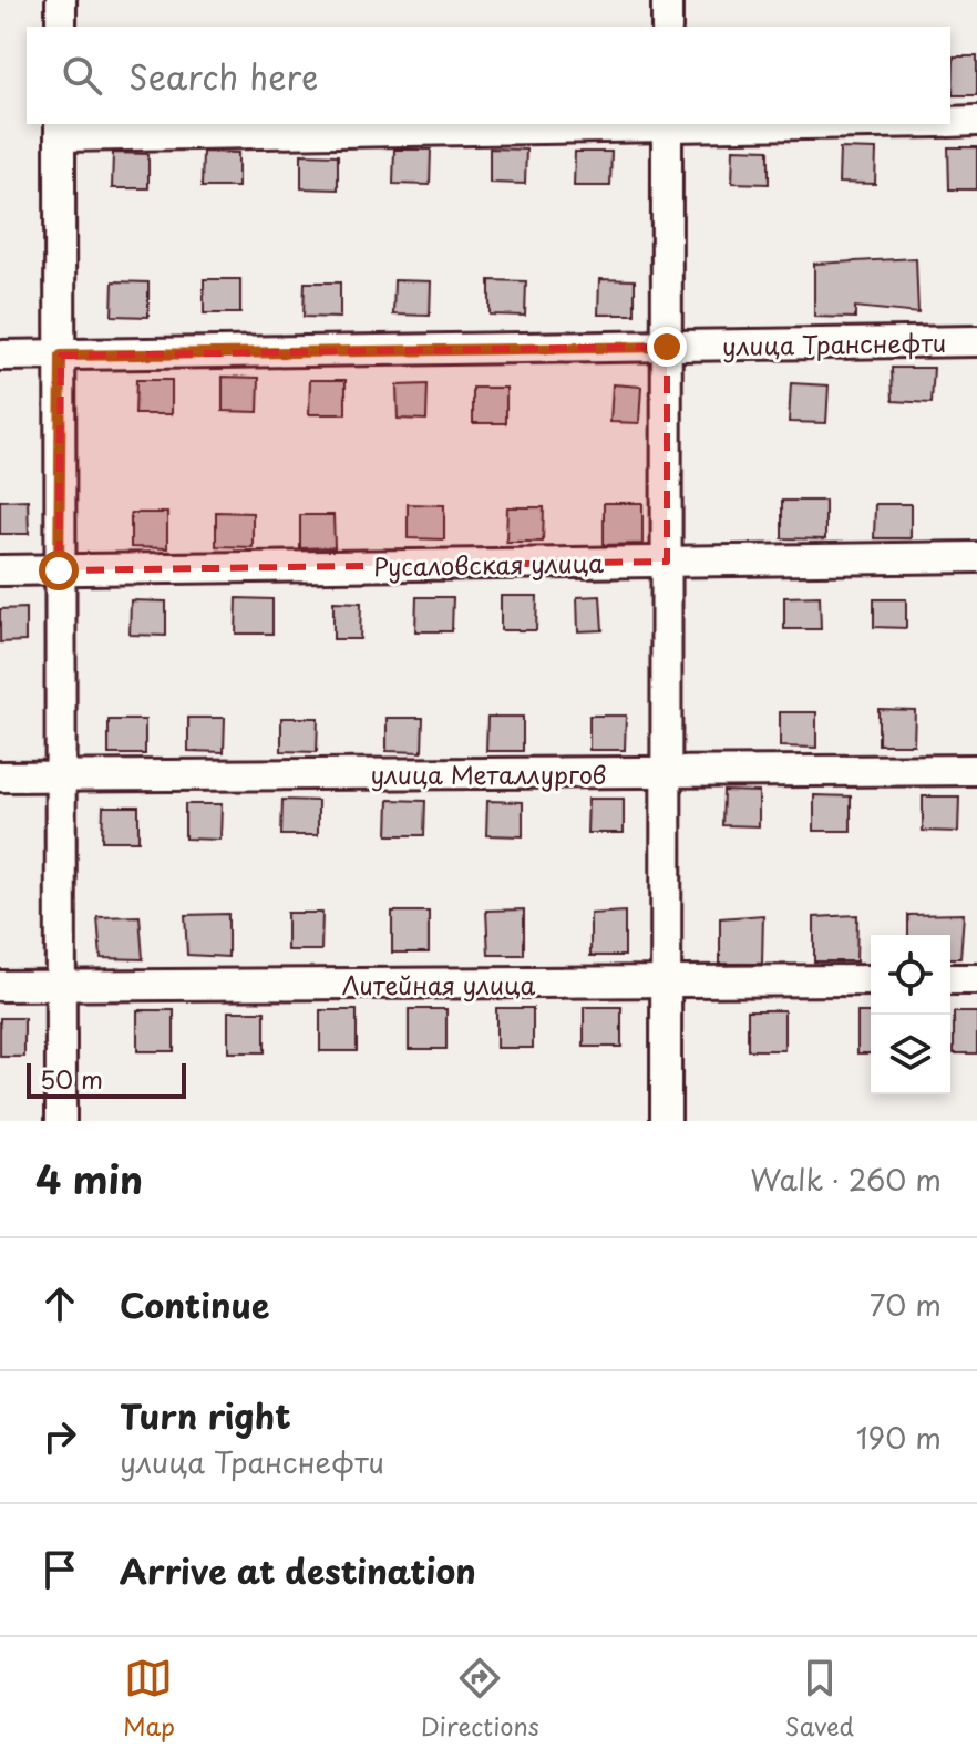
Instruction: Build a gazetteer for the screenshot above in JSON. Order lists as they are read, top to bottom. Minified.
{"streets":{"street":["улица Транснефти","Русаловская улица","улица Металлургов","Литейная улица"]},"scale_bar":"50 m","page":{"search":"Search here","scale":"50 m","heading":["4 min","Walk · 260 m"],"list":[["Continue","70 m"],["Turn right","улица Транснефти","190 m"],"Arrive at destination"],"nav":["Map","Directions","Saved"]}}
